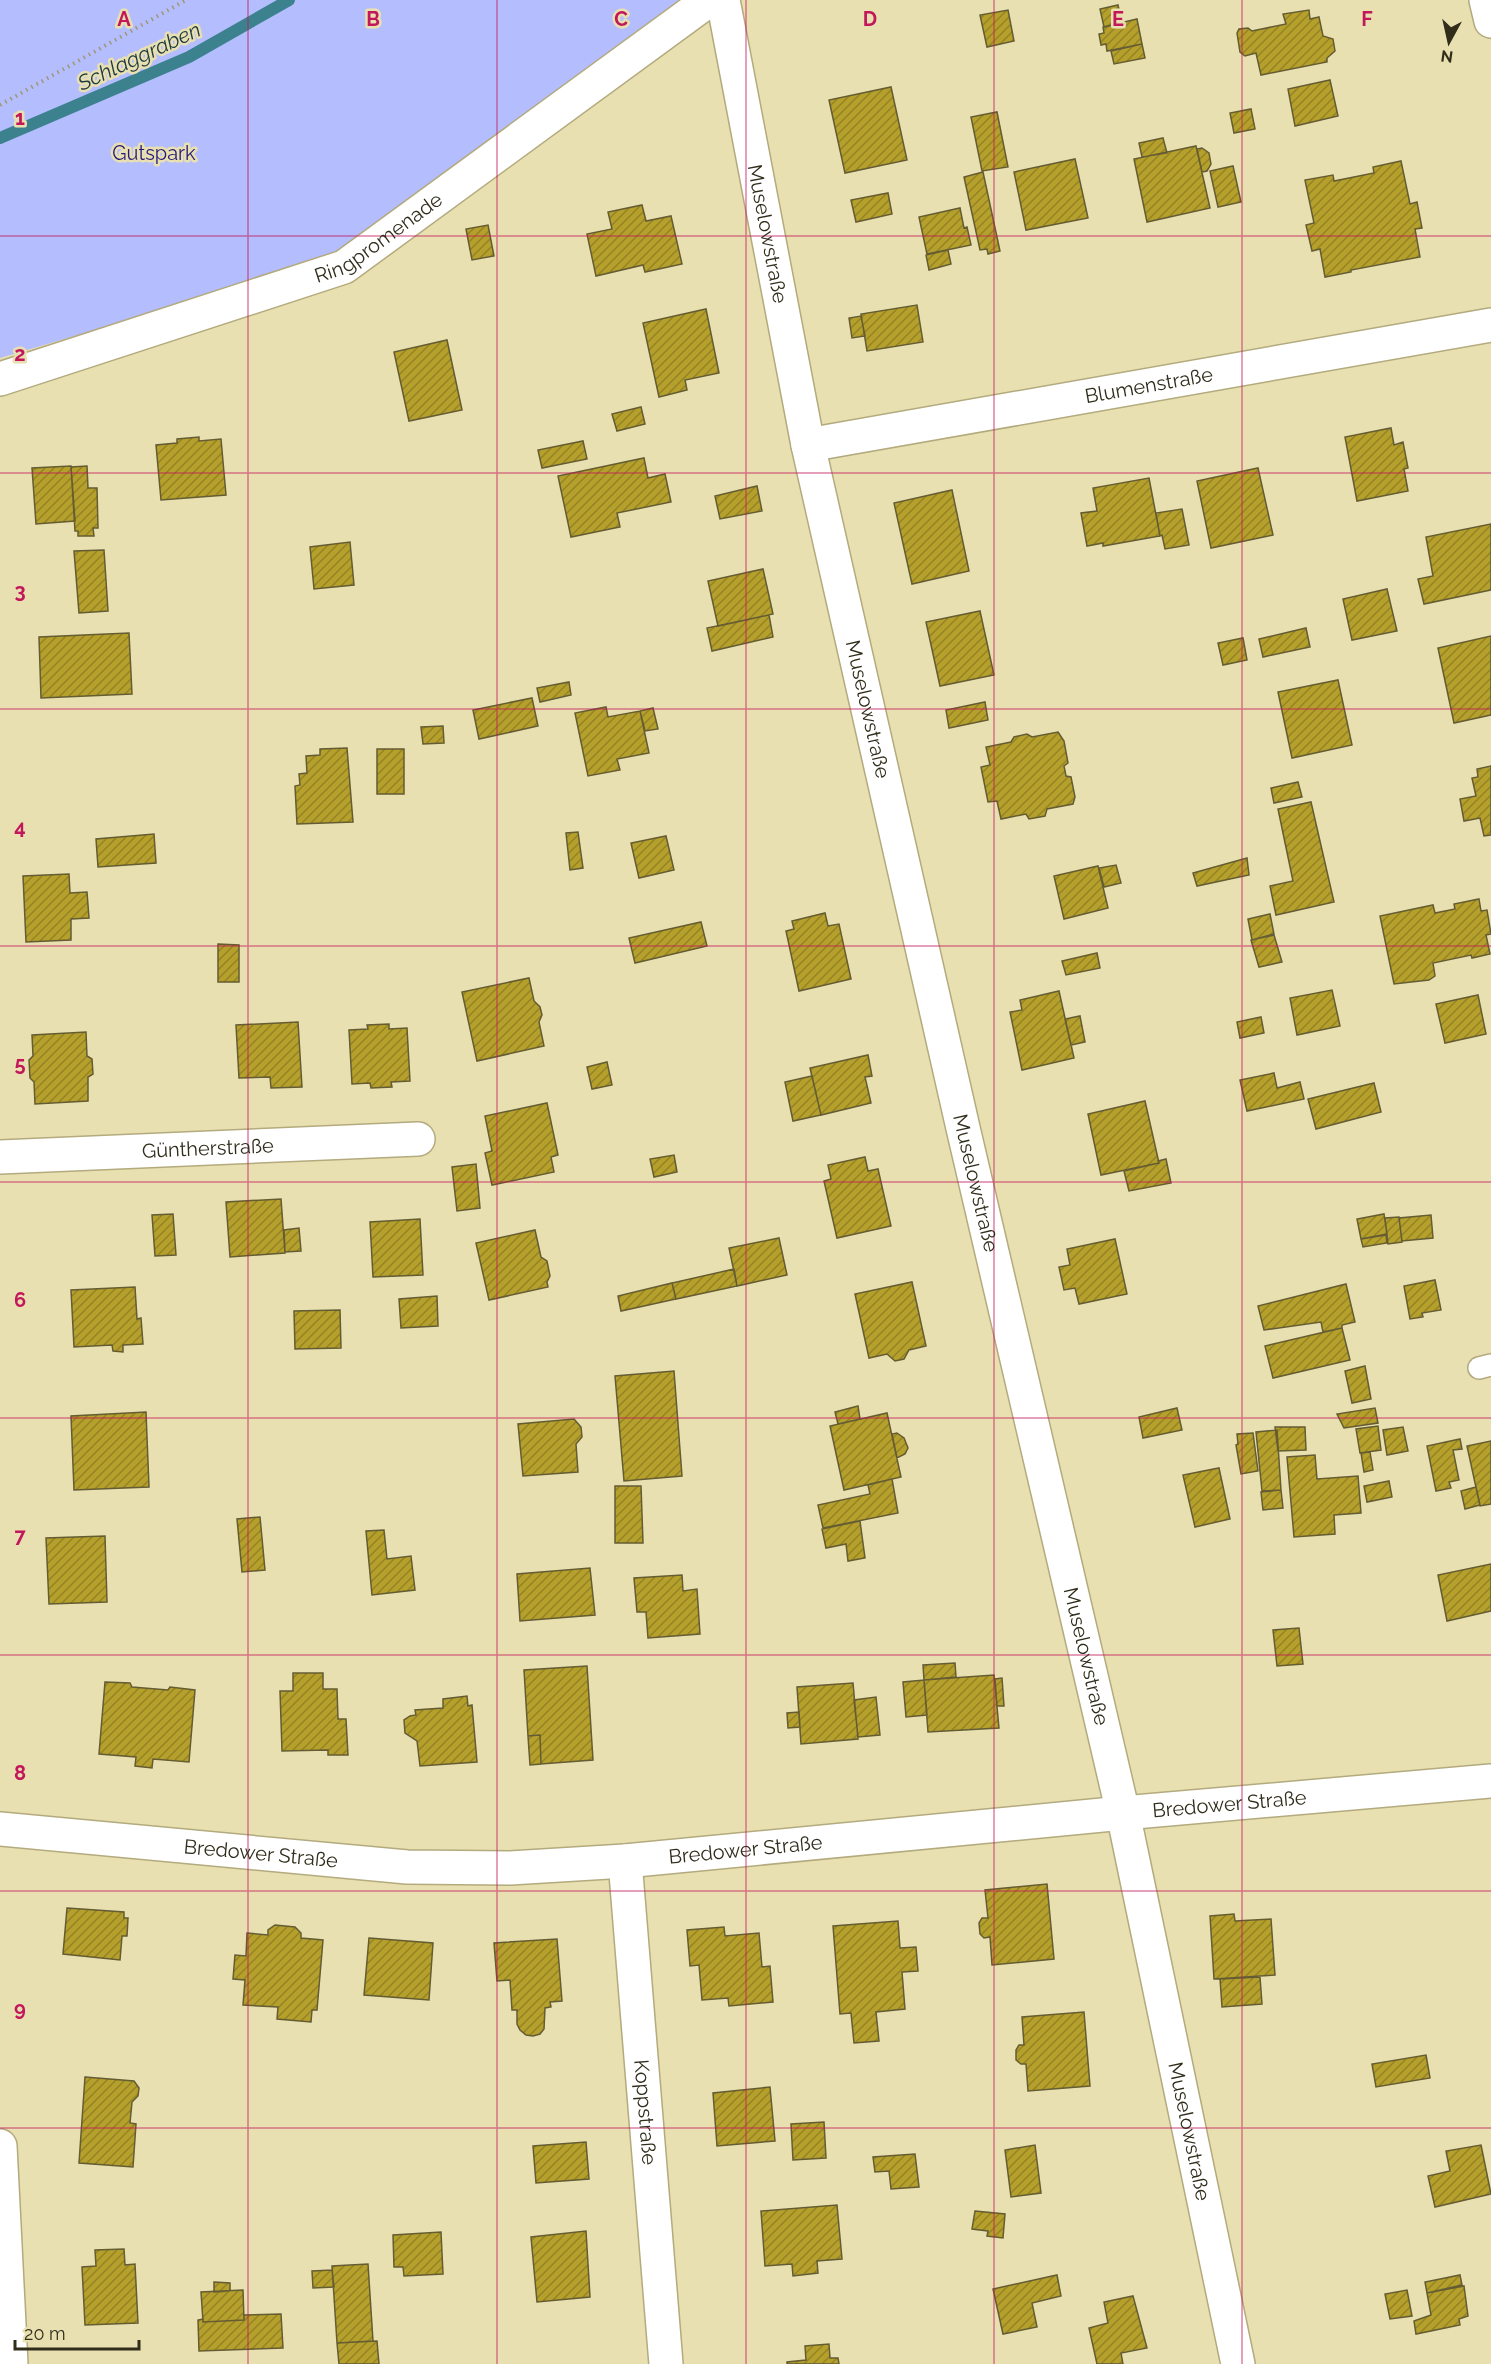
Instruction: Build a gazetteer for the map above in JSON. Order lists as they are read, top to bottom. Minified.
{"streets":{"street":["Muselowstraße","Ringpromenade","Blumenstraße","Güntherstraße","Bredower Straße","Koppstraße"]},"crossings":[["Muselowstraße","Blumenstraße"],["Muselowstraße","Bredower Straße"],["Bredower Straße","Koppstraße"]],"water":["Schlaggraben"],"parks":["Gutspark"],"scale_bar":"20 m","north":"bottom","grid":{"columns":["A","B","C","D","E","F"],"rows":["1","2","3","4","5","6","7","8","9"]}}
